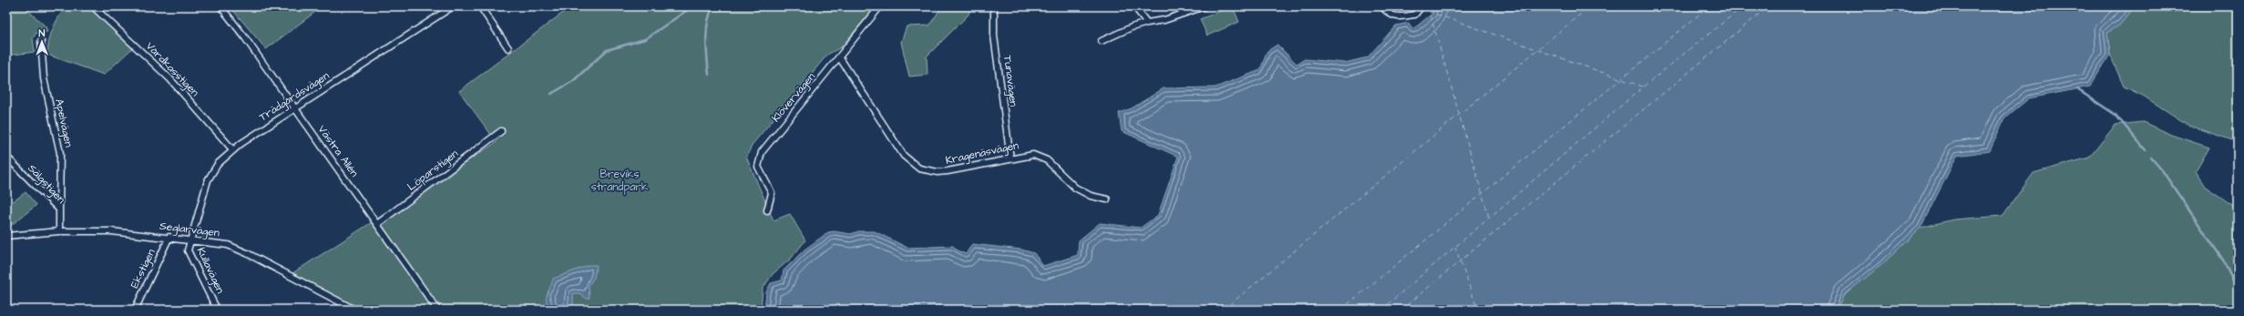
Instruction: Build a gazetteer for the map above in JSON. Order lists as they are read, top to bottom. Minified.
{"streets":{"street":["Vårdkasstigen","Tunavägen","Trädgårdsvägen","Klövervägen","Apelvägen","Västra Allén","Kragenäsvägen","Löparstigen","Sälgstigen","Seglarvägen","Ekstigen","Kullavägen"]},"crossings":[["Vårdkasstigen","Trädgårdsvägen"],["Tunavägen","Kragenäsvägen"],["Trädgårdsvägen","Västra Allén"],["Trädgårdsvägen","Seglarvägen"],["Trädgårdsvägen","Kullavägen"],["Klövervägen","Kragenäsvägen"],["Apelvägen","Sälgstigen"],["Västra Allén","Löparstigen"],["Sälgstigen","Seglarvägen"],["Seglarvägen","Ekstigen"],["Seglarvägen","Kullavägen"]],"parks":["Breviks strandpark"],"north":"top"}
